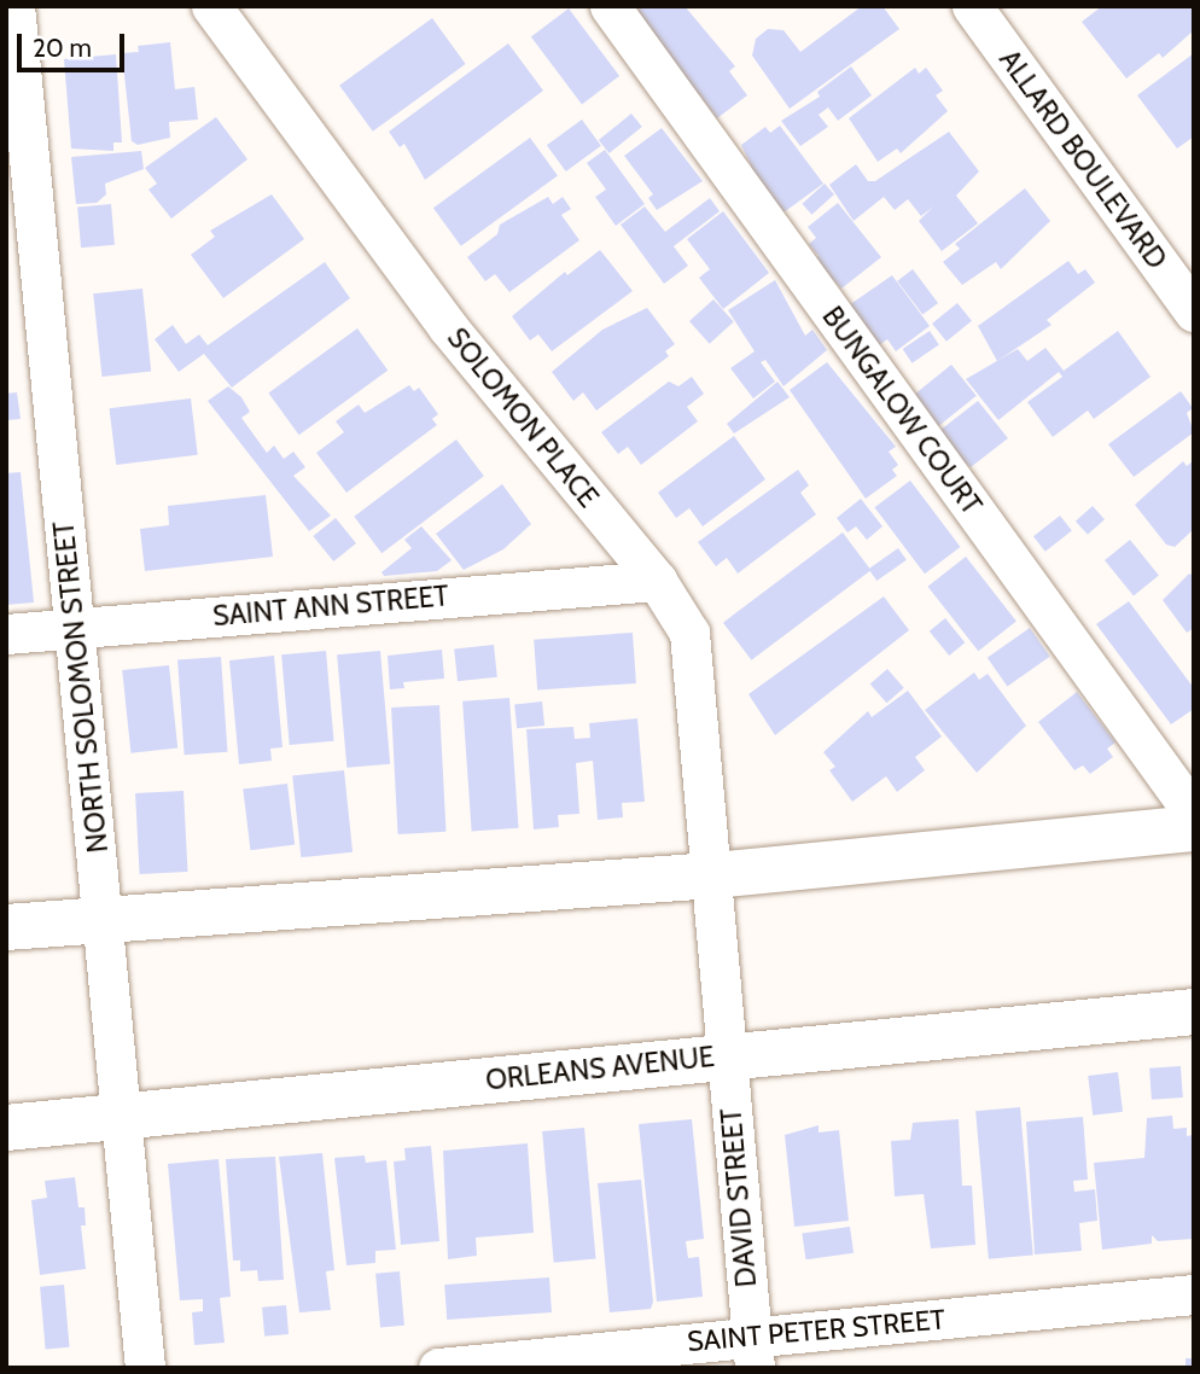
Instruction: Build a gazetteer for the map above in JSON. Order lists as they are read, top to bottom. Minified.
{"streets":{"street":["ALLARD BOULEVARD","BUNGALOW COURT","SOLOMON PLACE","SAINT ANN STREET","NORTH SOLOMON STREET","ORLEANS AVENUE","DAVID STREET","SAINT PETER STREET"]},"crossings":[["SOLOMON PLACE","SAINT ANN STREET"],["SOLOMON PLACE","DAVID STREET"],["SAINT ANN STREET","NORTH SOLOMON STREET"],["NORTH SOLOMON STREET","ORLEANS AVENUE"],["ORLEANS AVENUE","DAVID STREET"],["DAVID STREET","SAINT PETER STREET"]],"scale_bar":"20 m"}
